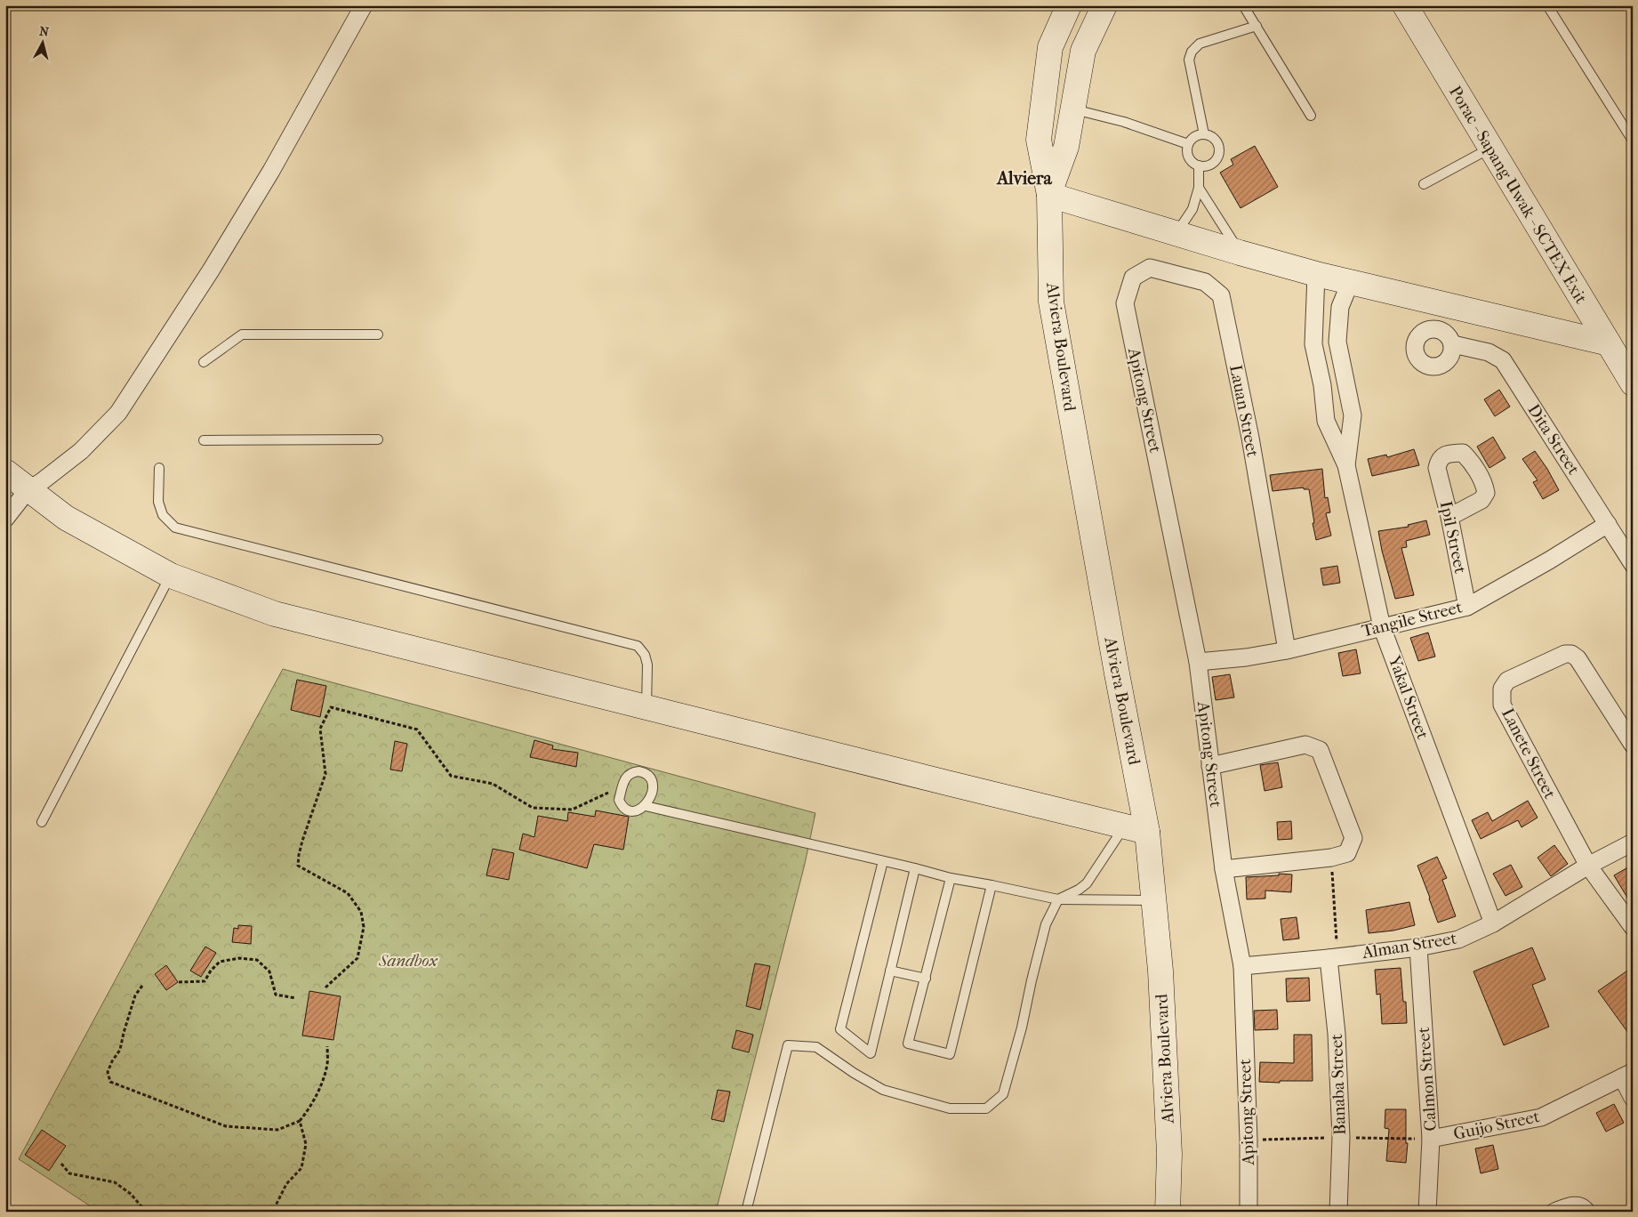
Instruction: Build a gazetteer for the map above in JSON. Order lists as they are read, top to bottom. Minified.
{"streets":{"street":["Porac - Sapang Uwak - SCTEX Exit","Alviera Boulevard","Apitong Street","Lauan Street","Dita Street","Ipil Street","Tangile Street","Yakal Street","Lanete Street","Alman Street","Calmon Street","Banaba Street","Guijo Street"]},"crossings":[["Apitong Street","Lauan Street"],["Apitong Street","Tangile Street"],["Apitong Street","Alman Street"],["Lauan Street","Tangile Street"],["Dita Street","Tangile Street"],["Ipil Street","Tangile Street"],["Tangile Street","Yakal Street"],["Yakal Street","Alman Street"],["Lanete Street","Alman Street"],["Alman Street","Calmon Street"],["Alman Street","Banaba Street"],["Calmon Street","Guijo Street"]],"districts":["Alviera"],"parks":["Sandbox"],"north":"top"}
